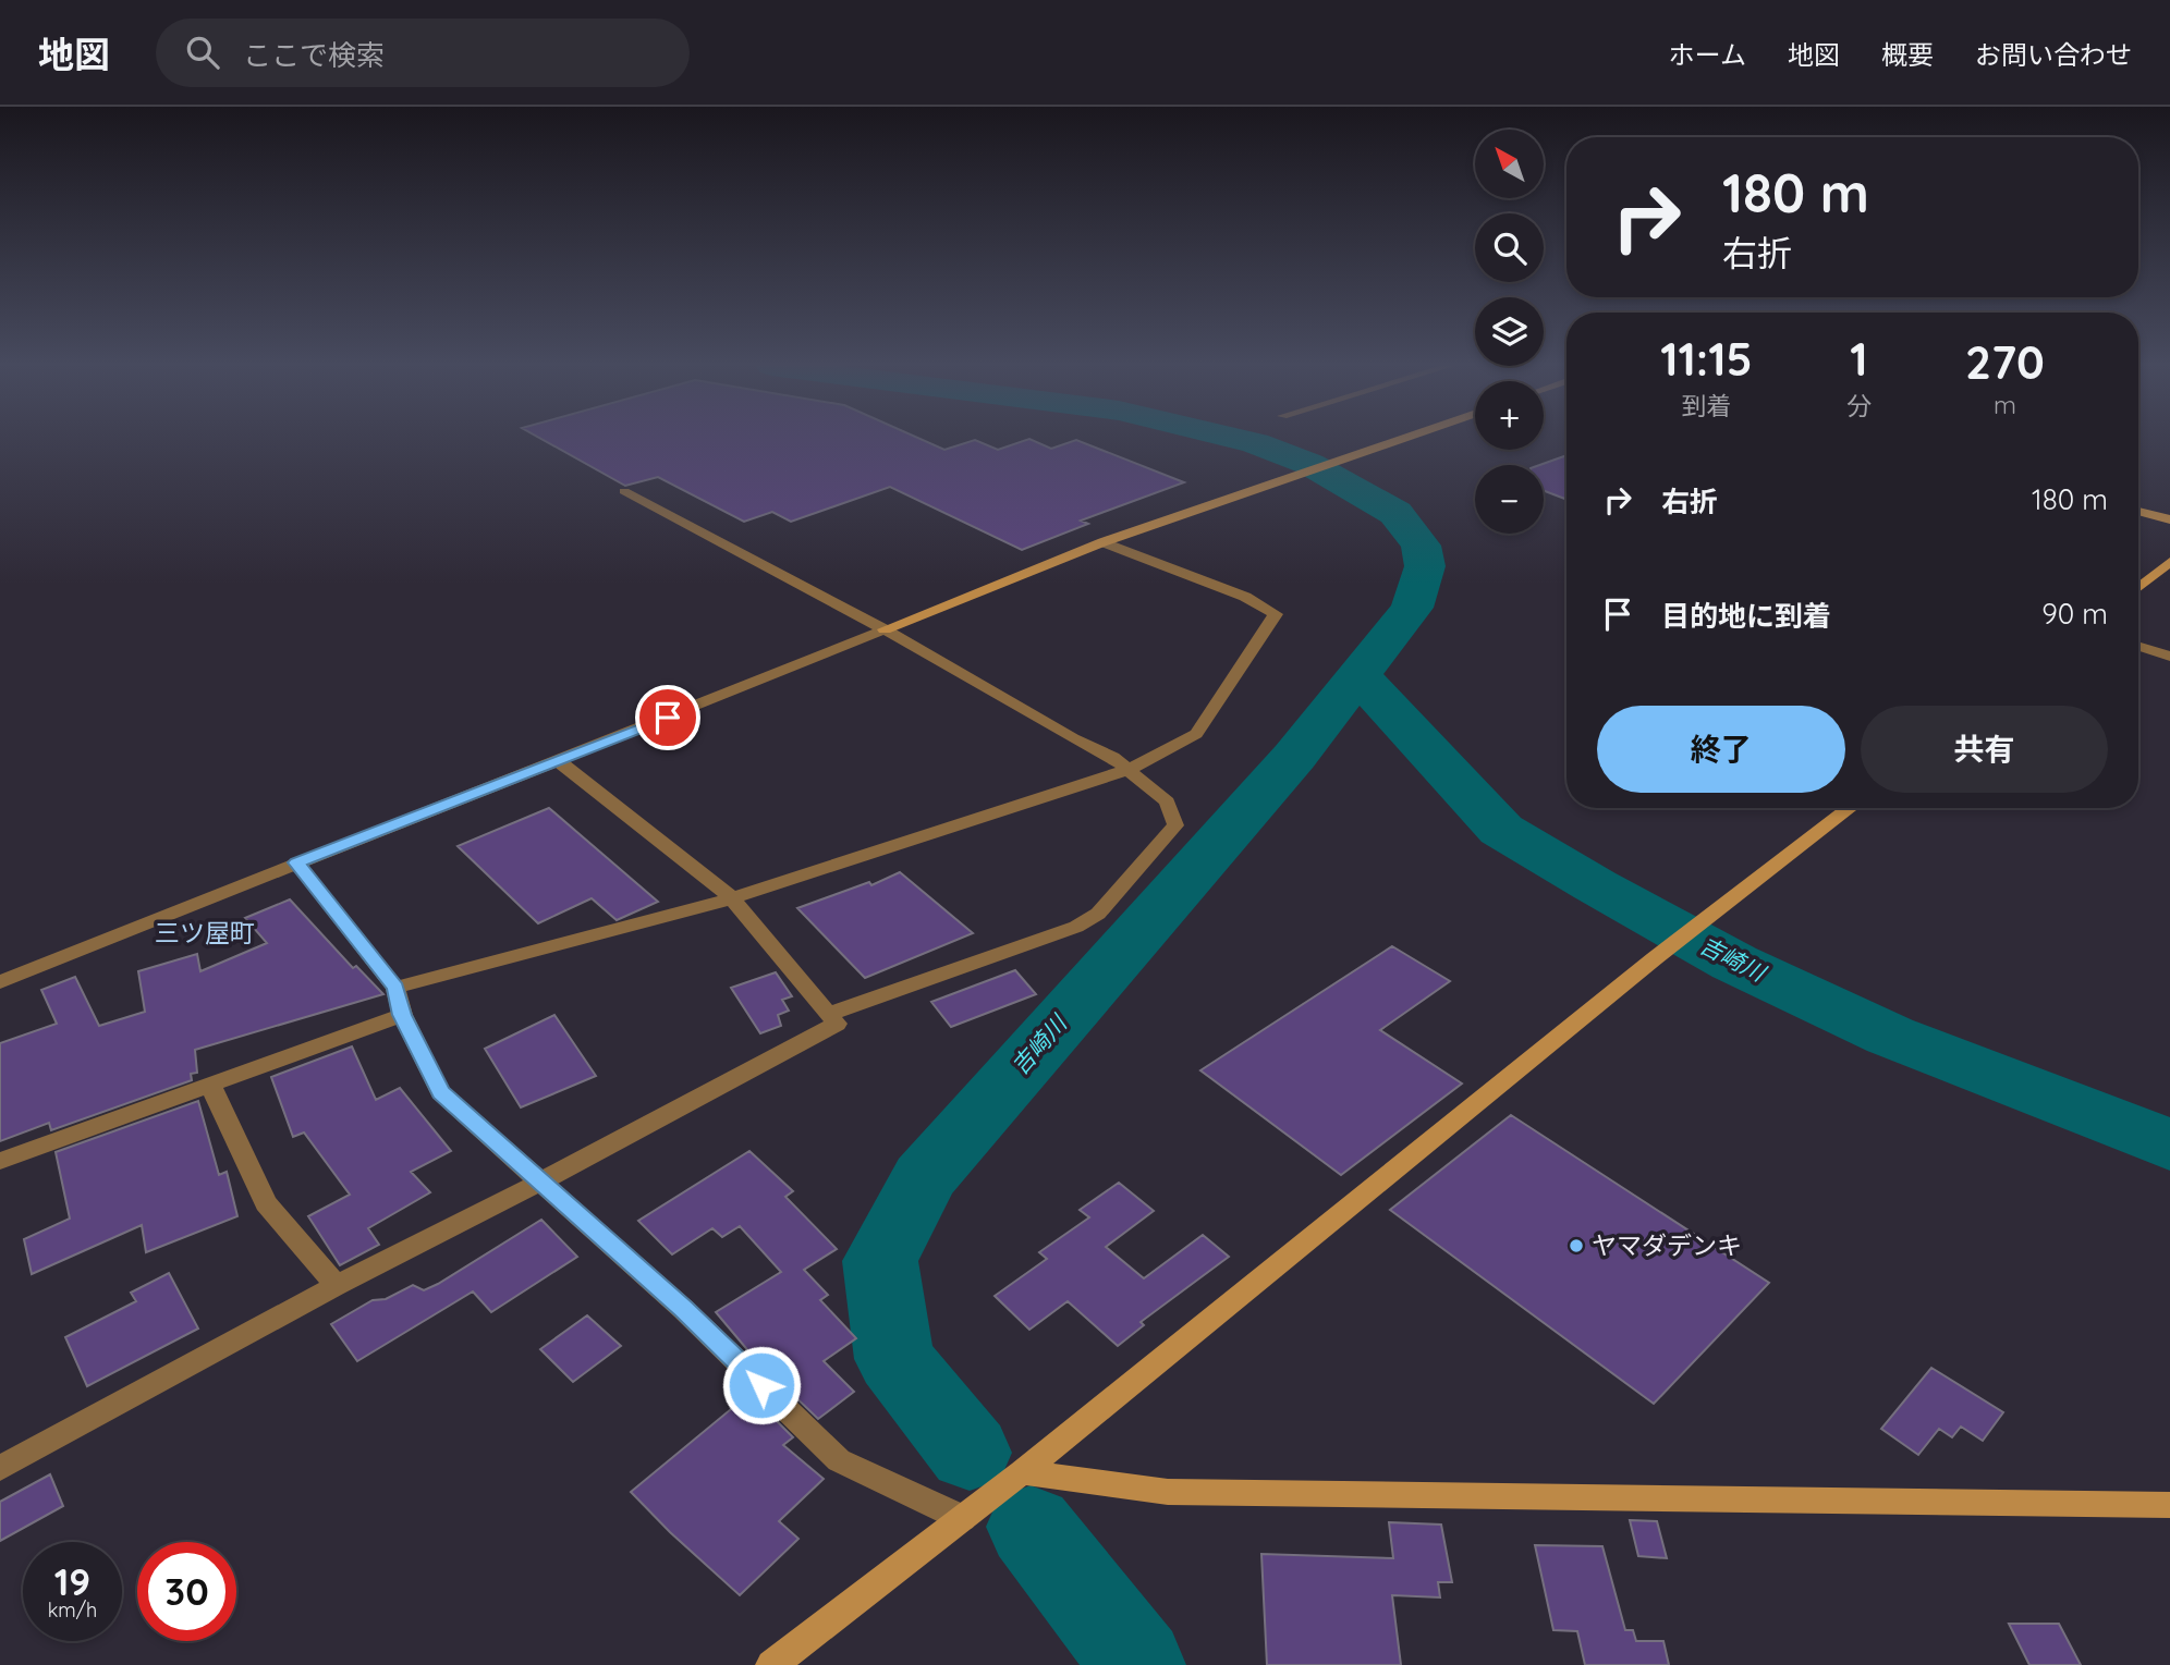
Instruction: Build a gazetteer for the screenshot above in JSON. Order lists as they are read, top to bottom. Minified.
{"districts":["三ツ屋町"],"water":["吉崎川"],"places":["ヤマダデンキ"],"north":"top left","page":{"header":"地図","search":"ここで検索","nav":["ホーム","地図","概要","お問い合わせ"],"map_buttons":["+","−"],"turn":["180 m","右折"],"eta":["11:15","到着","1","分","270","m"],"list":[{"name":"右折","value":"180 m"},{"name":"目的地に到着","value":"90 m"}],"buttons":["終了","共有"],"speed":"19 km/h","limit":"30"}}
